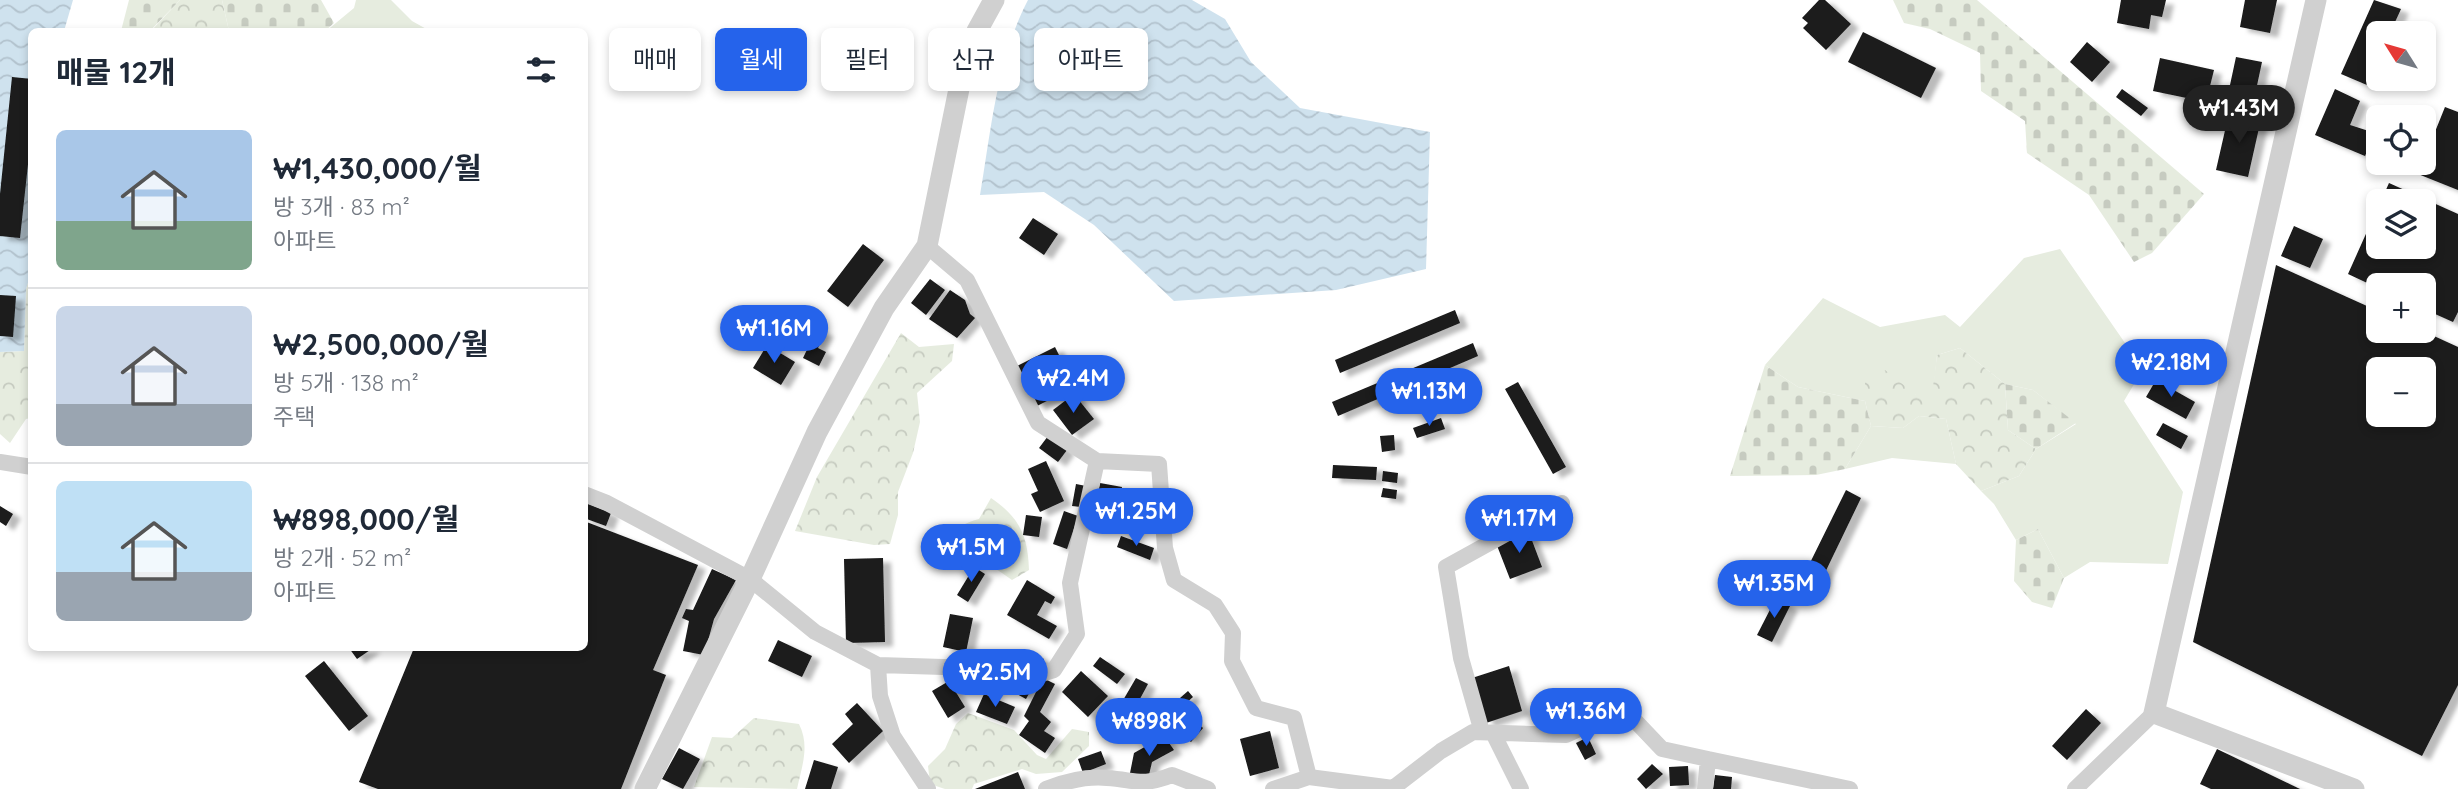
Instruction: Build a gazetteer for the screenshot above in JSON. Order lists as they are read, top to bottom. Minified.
{"north":"top left","page":{"map_buttons":["+","−"],"chip":["매매","월세","필터","신규","아파트"],"heading":"매물 12개","price":["₩1.43M","₩1.16M","₩2.18M","₩2.4M","₩1.13M","₩1.25M","₩1.17M","₩1.5M","₩1.35M","₩2.5M","₩1.36M","₩898K"],"list":[{"name":"₩1,430,000/월","note":"방 3개 · 83 m² · 아파트"},{"name":"₩2,500,000/월","note":"방 5개 · 138 m² · 주택"},{"name":"₩898,000/월","note":"방 2개 · 52 m² · 아파트"}]}}
